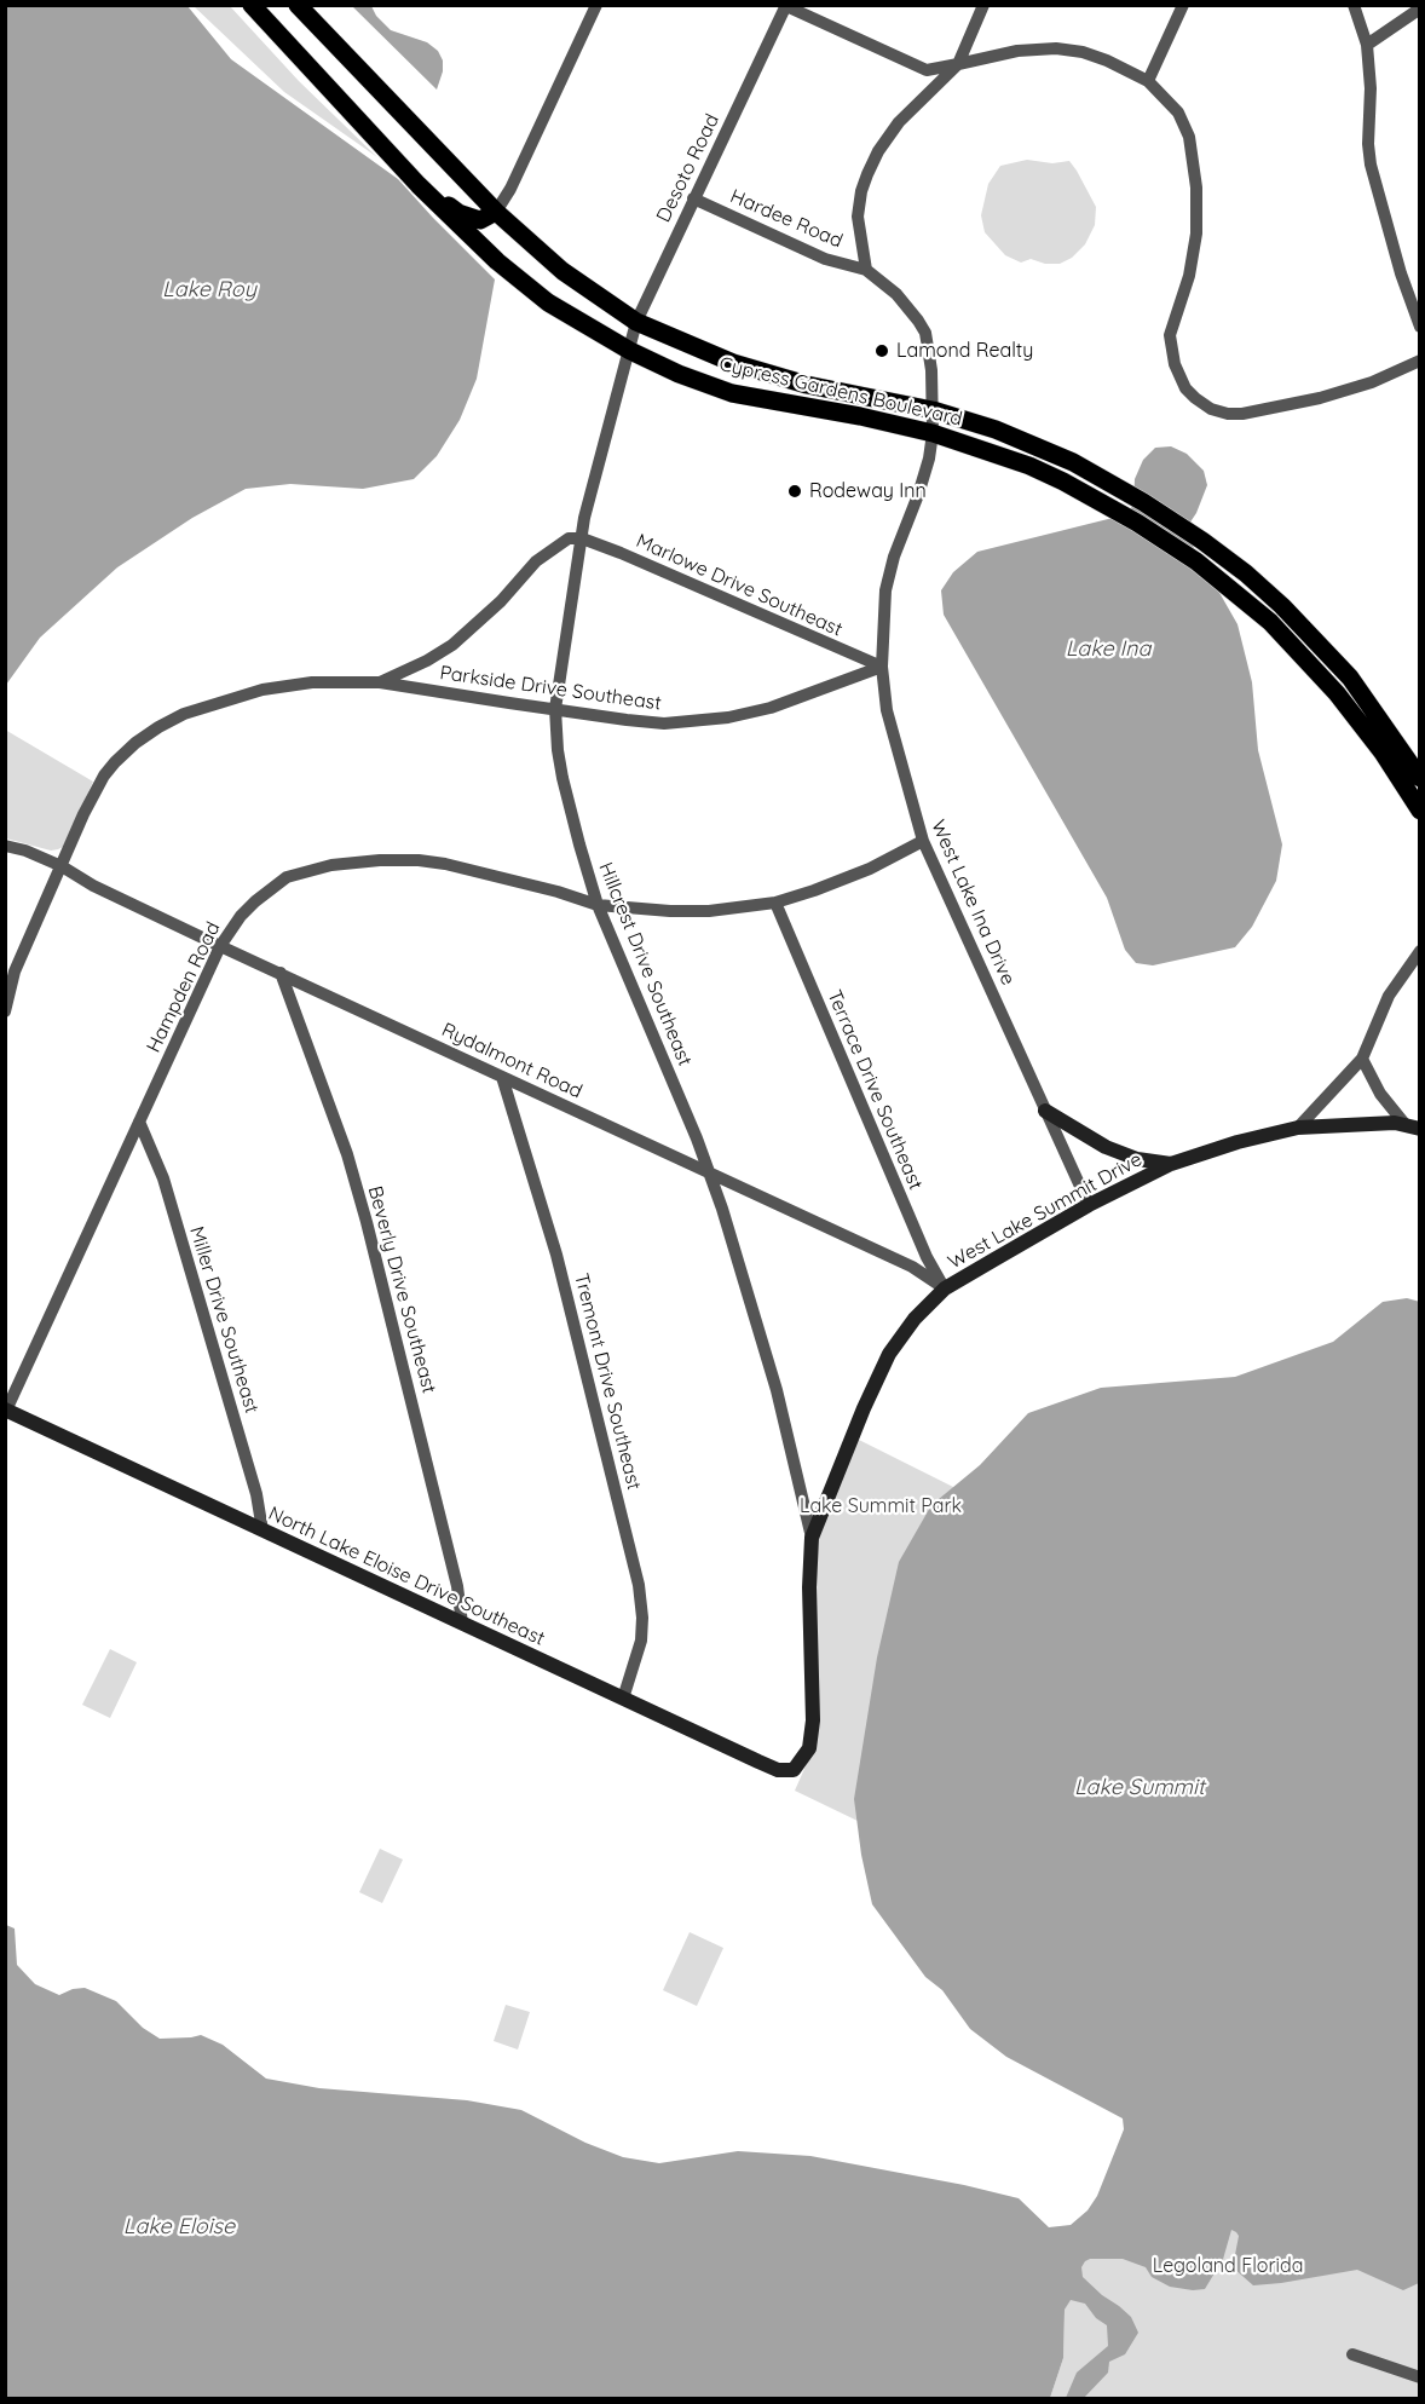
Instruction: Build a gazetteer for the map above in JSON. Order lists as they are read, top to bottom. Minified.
{"streets":{"main road":["Cypress Gardens Boulevard"],"street":["Desoto Road","Hardee Road","Marlowe Drive Southeast","Parkside Drive Southeast","West Lake Ina Drive","Hillcrest Drive Southeast","Hampden Road","Rydalmont Road","Terrace Drive Southeast","West Lake Summit Drive","Beverly Drive Southeast","Miller Drive Southeast","Tremont Drive Southeast","North Lake Eloise Drive Southeast"]},"crossings":[["Desoto Road","Hardee Road"],["Desoto Road","Cypress Gardens Boulevard"],["Desoto Road","Hillcrest Drive Southeast"],["Hardee Road","West Lake Ina Drive"],["Cypress Gardens Boulevard","West Lake Ina Drive"],["Cypress Gardens Boulevard","Hillcrest Drive Southeast"],["Marlowe Drive Southeast","Parkside Drive Southeast"],["Marlowe Drive Southeast","West Lake Ina Drive"],["Marlowe Drive Southeast","Hillcrest Drive Southeast"],["Parkside Drive Southeast","West Lake Ina Drive"],["Parkside Drive Southeast","Hillcrest Drive Southeast"],["Parkside Drive Southeast","Rydalmont Road"],["West Lake Ina Drive","Hampden Road"],["West Lake Ina Drive","West Lake Summit Drive"],["Hillcrest Drive Southeast","Hampden Road"],["Hillcrest Drive Southeast","Rydalmont Road"],["Hillcrest Drive Southeast","West Lake Summit Drive"],["Hampden Road","Rydalmont Road"],["Hampden Road","Terrace Drive Southeast"],["Hampden Road","Miller Drive Southeast"],["Hampden Road","North Lake Eloise Drive Southeast"],["Rydalmont Road","Terrace Drive Southeast"],["Rydalmont Road","West Lake Summit Drive"],["Rydalmont Road","Beverly Drive Southeast"],["Rydalmont Road","Tremont Drive Southeast"],["Terrace Drive Southeast","West Lake Summit Drive"],["West Lake Summit Drive","North Lake Eloise Drive Southeast"],["Beverly Drive Southeast","North Lake Eloise Drive Southeast"],["Miller Drive Southeast","North Lake Eloise Drive Southeast"],["Tremont Drive Southeast","North Lake Eloise Drive Southeast"]],"water":["Lake Roy","Lake Ina","Lake Summit","Lake Eloise"],"parks":["Lake Summit Park","Legoland Florida"],"places":["Lamond Realty","Rodeway Inn"]}
